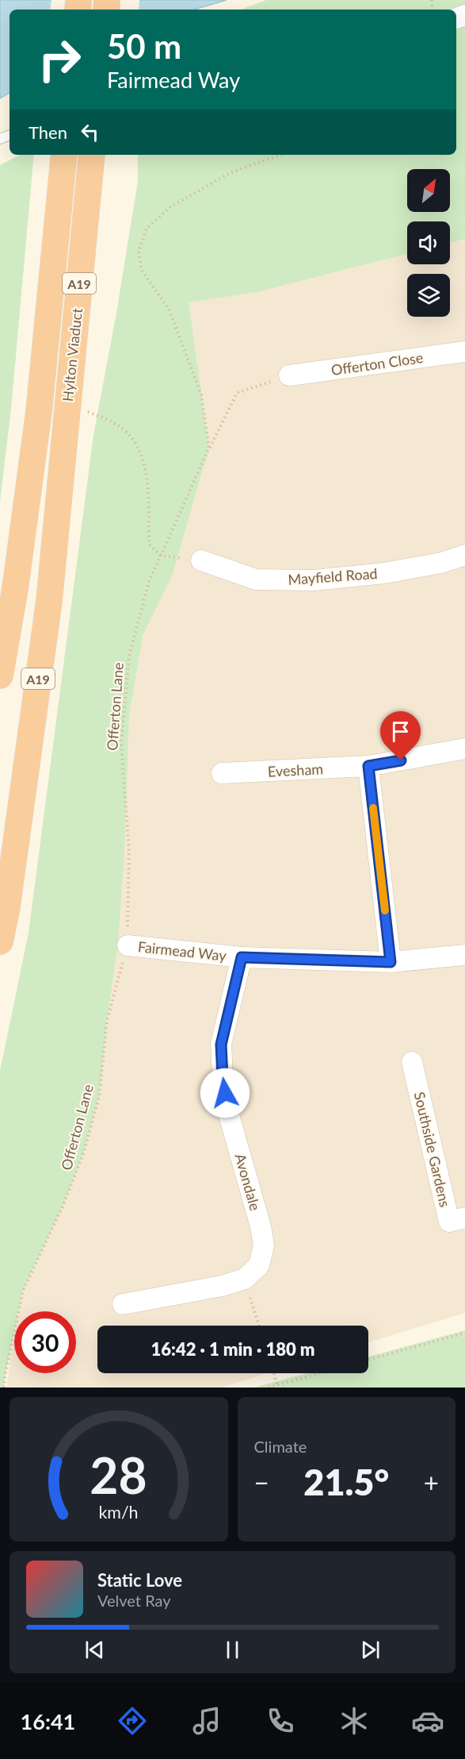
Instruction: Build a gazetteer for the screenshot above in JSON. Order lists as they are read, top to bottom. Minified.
{"streets":{"highway":["A19","Hylton Viaduct"],"street":["Offerton Close","Mayfield Road","Evesham","Fairmead Way","Southside Gardens","Avondale"],"path":["Offerton Lane"]},"crossings":[["A19","Hylton Viaduct"],["Offerton Close","Offerton Lane"],["Offerton Lane","Fairmead Way"],["Fairmead Way","Avondale"]],"north":"top right","page":{"turn":["50 m","Fairmead Way"],"then":"Then","limit":"30","trip":"16:42 · 1 min · 180 m","tile":"Climate","heat":["−","21.5°","+"],"song":["Static Love","Velvet Ray"],"tabs":"16:41","gauge":["28","km/h"]}}
